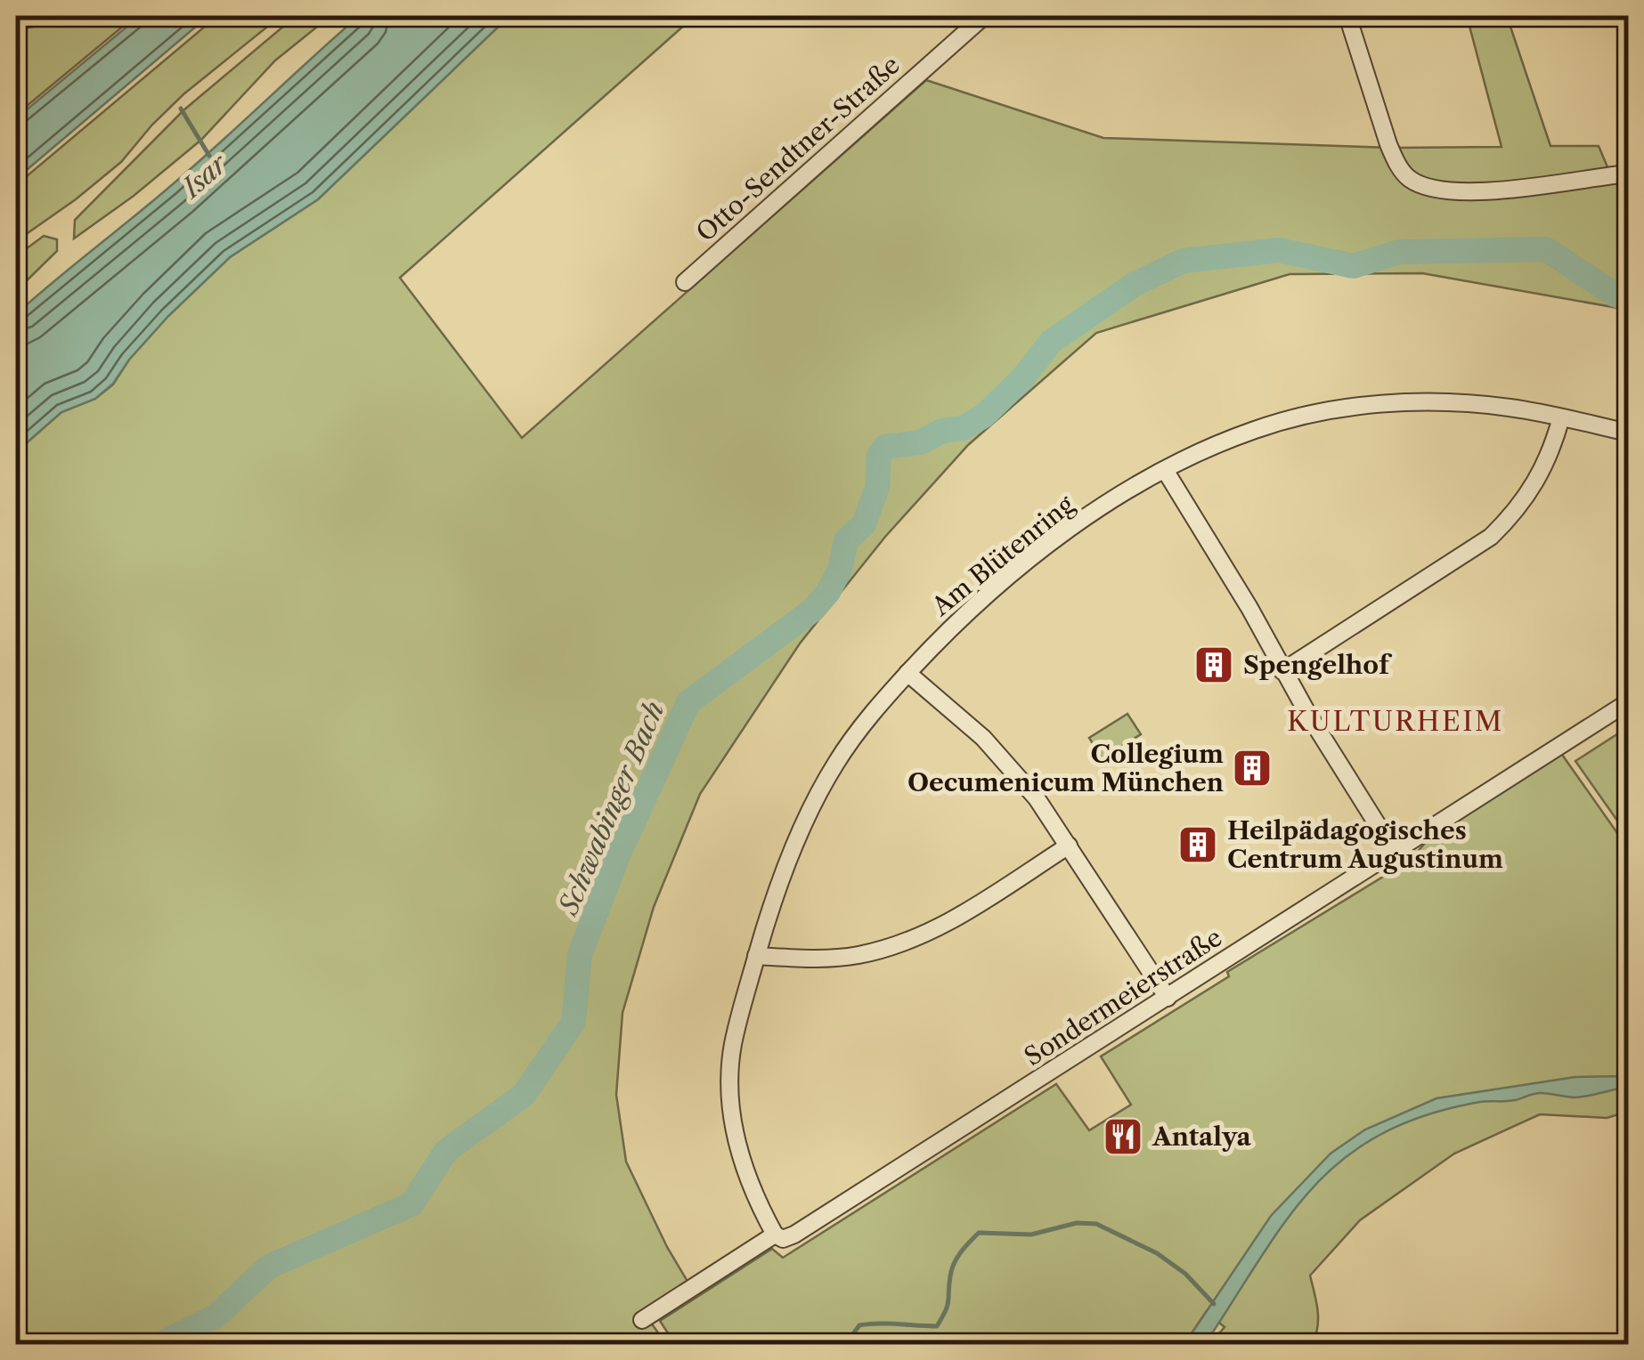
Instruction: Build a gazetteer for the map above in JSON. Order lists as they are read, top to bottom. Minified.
{"streets":{"street":["Otto-Sendtner-Straße","Am Blütenring","Sondermeierstraße"]},"crossings":[["Am Blütenring","Sondermeierstraße"]],"districts":["KULTURHEIM"],"water":["Isar","Schwabinger Bach"],"places":{"building":["Spengelhof","Collegium Oecumenicum München","Heilpädagogisches Centrum Augustinum"],"restaurant":["Antalya"]}}
